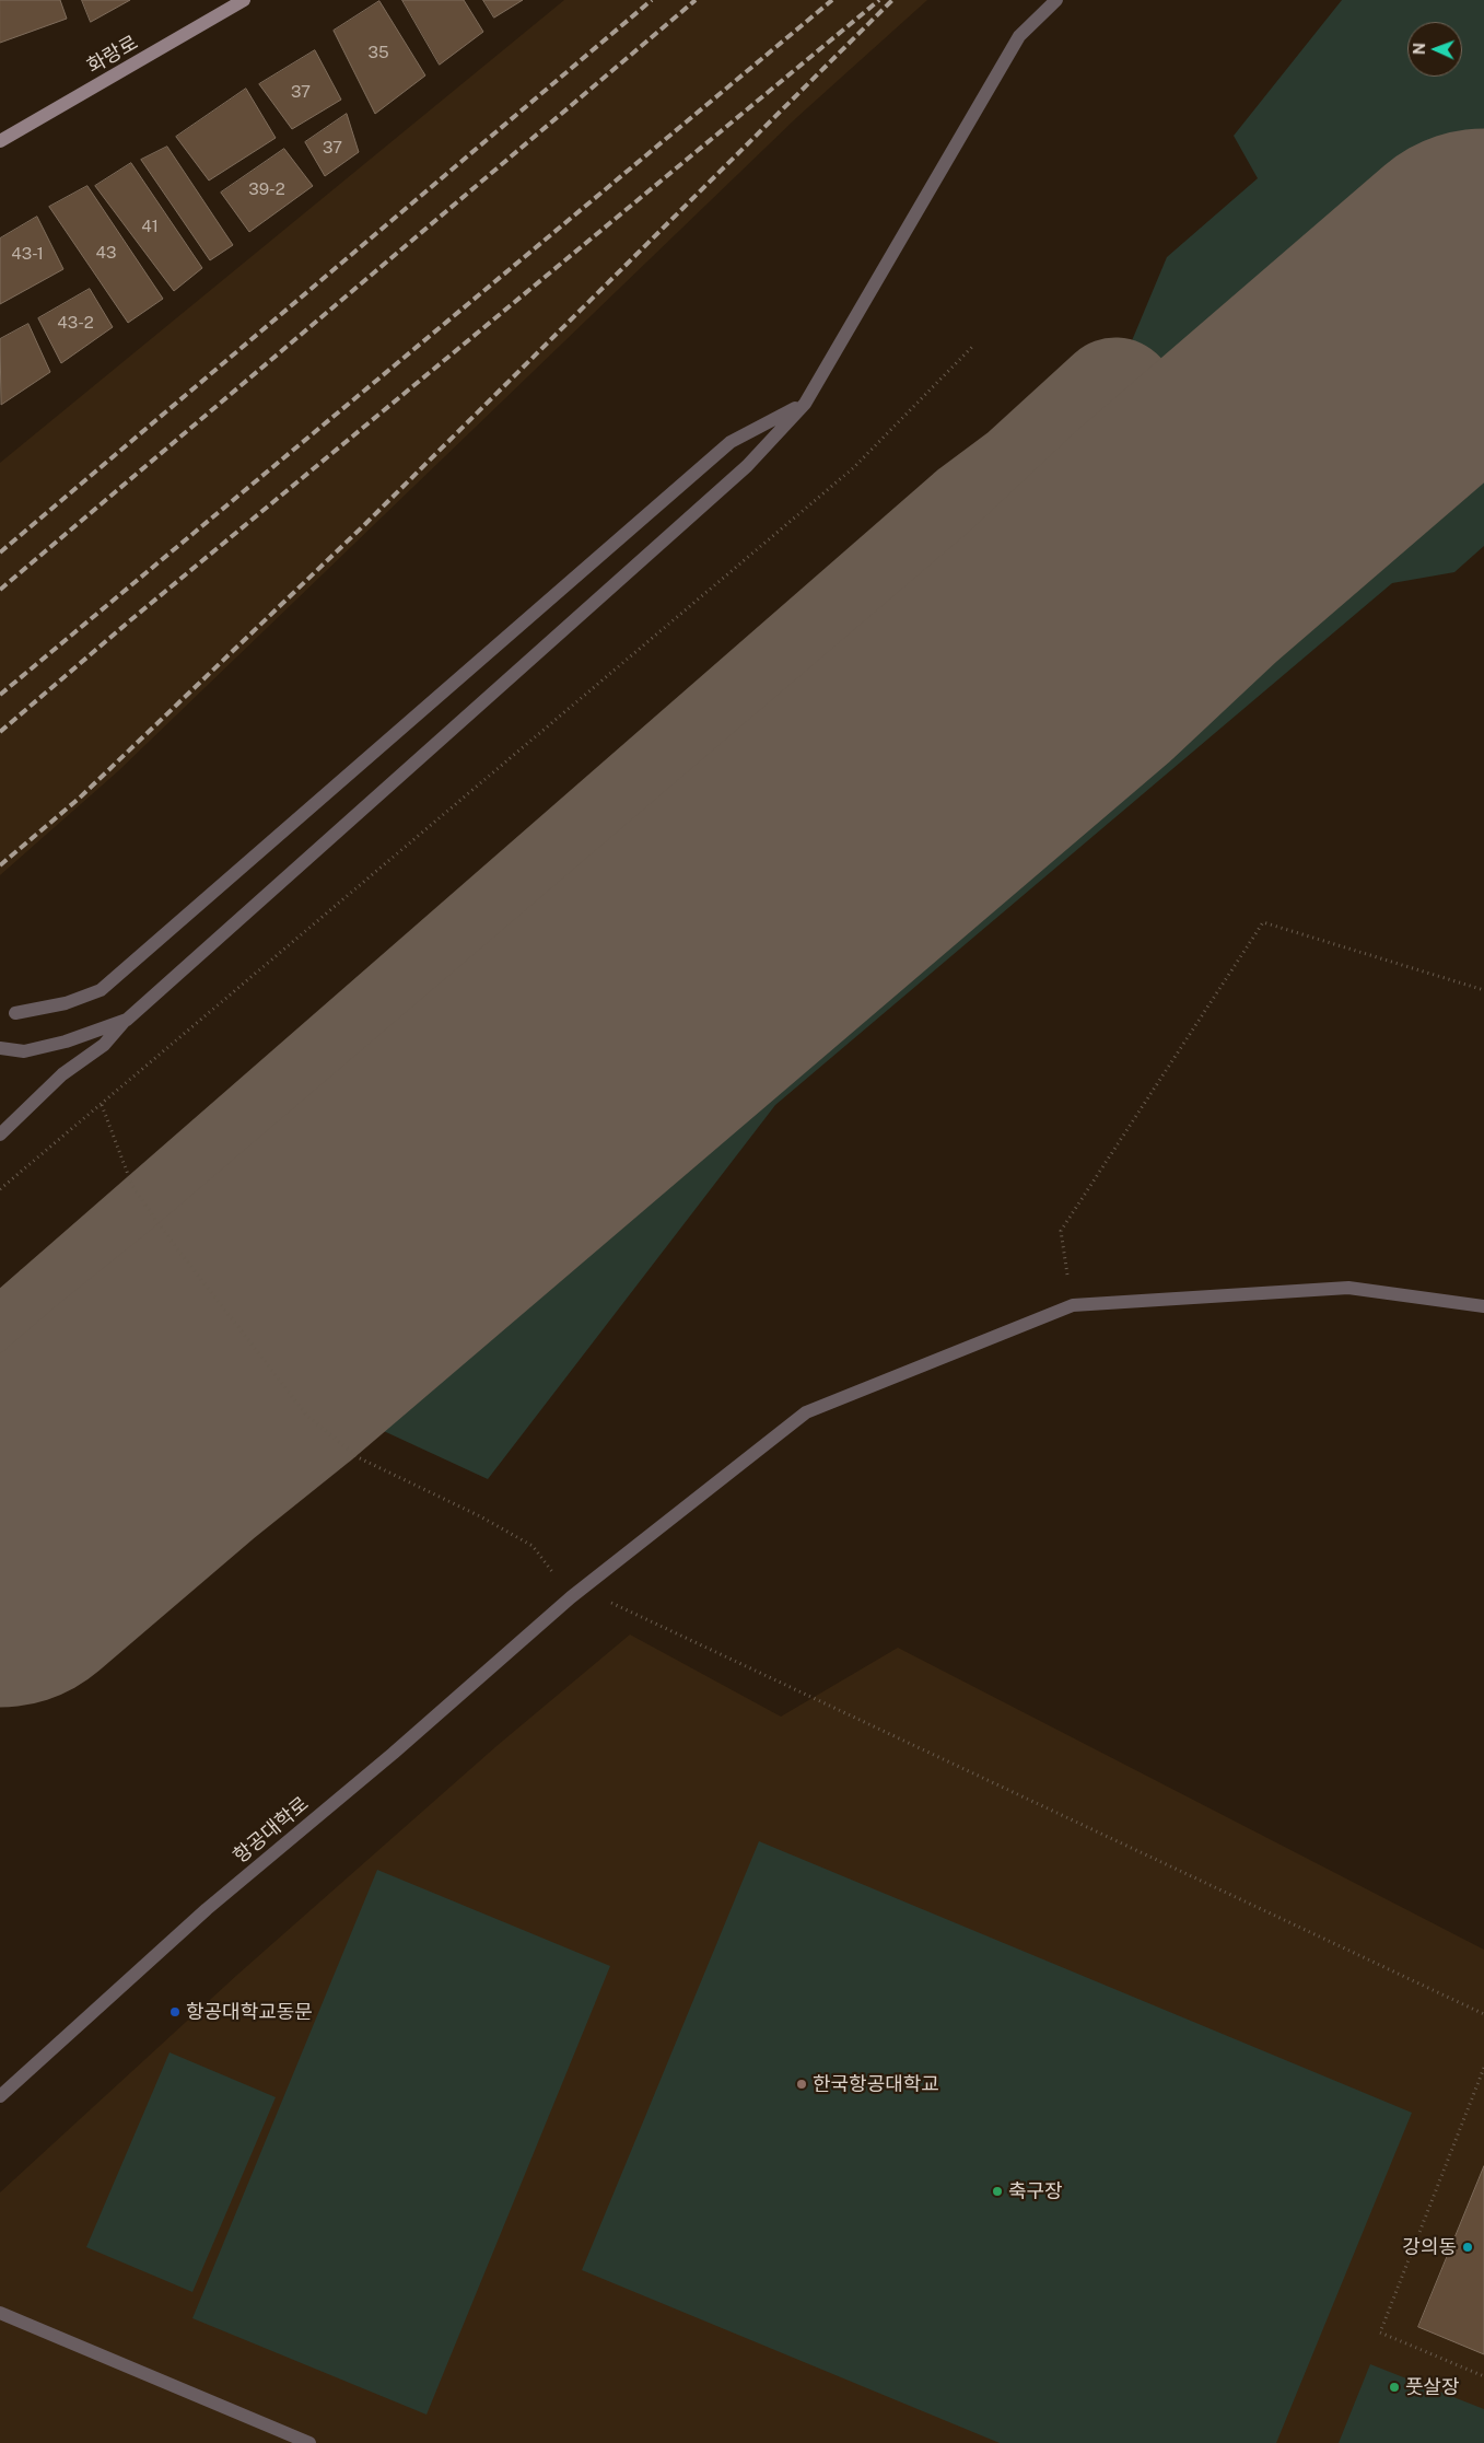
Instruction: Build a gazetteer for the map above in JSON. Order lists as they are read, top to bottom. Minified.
{"streets":{"main road":["화랑로"],"street":["항공대학로"]},"places":["항공대학교동문","한국항공대학교","축구장","강의동","풋살장"],"house_numbers":["35","37","37","39-2","41","43","43-1","43-2"],"north":"left"}
